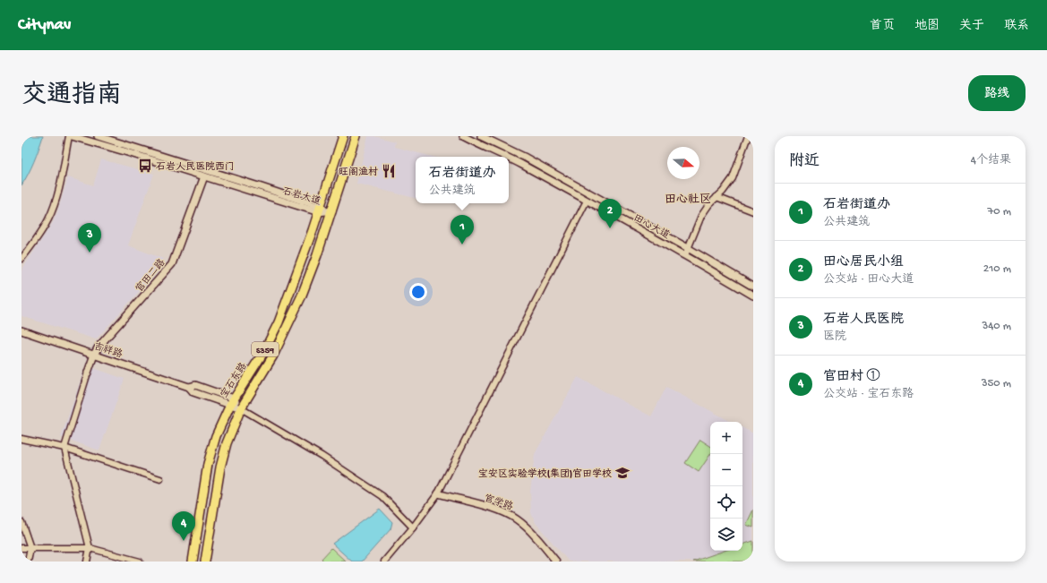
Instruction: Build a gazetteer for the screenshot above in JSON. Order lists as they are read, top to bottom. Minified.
{"streets":{"main road":["S359","宝石东路"],"street":["石岩大道","田心大道","官田二路","吉祥路","官学路"]},"crossings":[["石岩大道","官田二路"],["石岩大道","S359"],["石岩大道","宝石东路"],["官田二路","吉祥路"],["吉祥路","宝石东路"]],"districts":["田心社区"],"places":{"bus stop":["石岩人民医院西门"],"restaurant":["旺阁渔村"],"school or university":["宝安区实验学校(集团)官田学校"]},"north":"right","page":{"header":"Citynav","nav":["首页","地图","关于","联系"],"title":"交通指南","buttons":"路线","heading":["附近","4个结果"],"popup":["石岩街道办","公共建筑"],"list":[{"mark":"1","name":"石岩街道办","note":"公共建筑","value":"70 m"},{"mark":"2","name":"田心居民小组","note":"公交站 · 田心大道","value":"210 m"},{"mark":"3","name":"石岩人民医院","note":"医院","value":"340 m"},{"mark":"4","name":"官田村 ①","note":"公交站 · 宝石东路","value":"350 m"}],"pins":["2","1","3","4"],"map_buttons":["+","−"]}}
